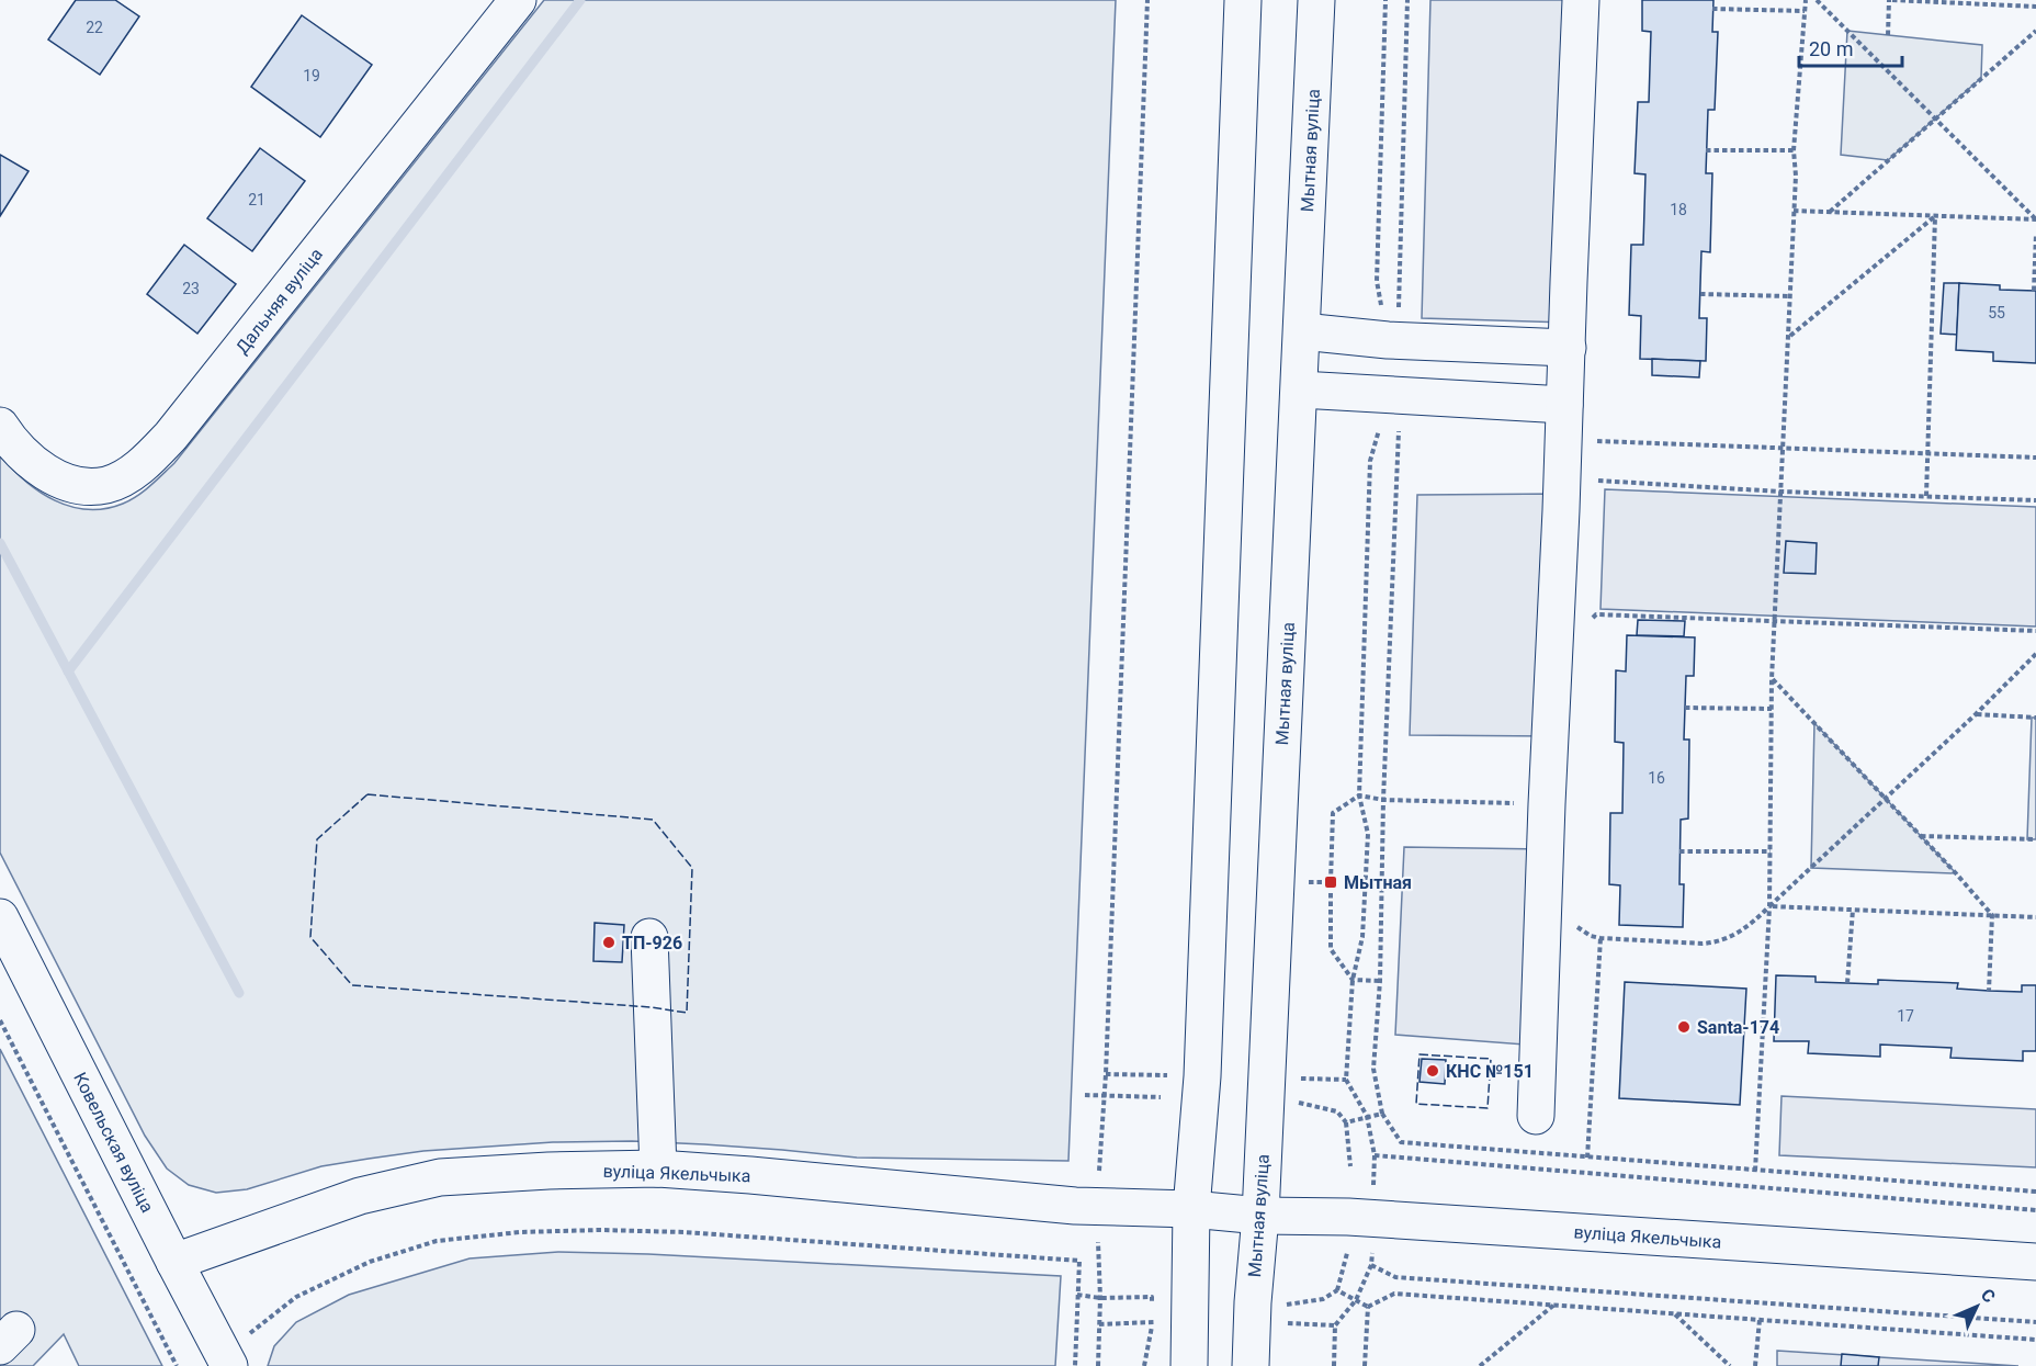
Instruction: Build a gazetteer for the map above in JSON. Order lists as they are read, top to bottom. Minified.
{"streets":{"main road":["Мытная вуліца","Дальняя вуліца","Ковельская вуліца","вуліца Якельчыка"]},"crossings":[["Мытная вуліца","вуліца Якельчыка"],["Ковельская вуліца","вуліца Якельчыка"]],"places":{"transit":["Мытная"],"other":["ТП-926","Santa-174","КНС №151"]},"house_numbers":["22","19","21","18","23","55","16","17"],"scale_bar":"20 m","north":"top right"}
